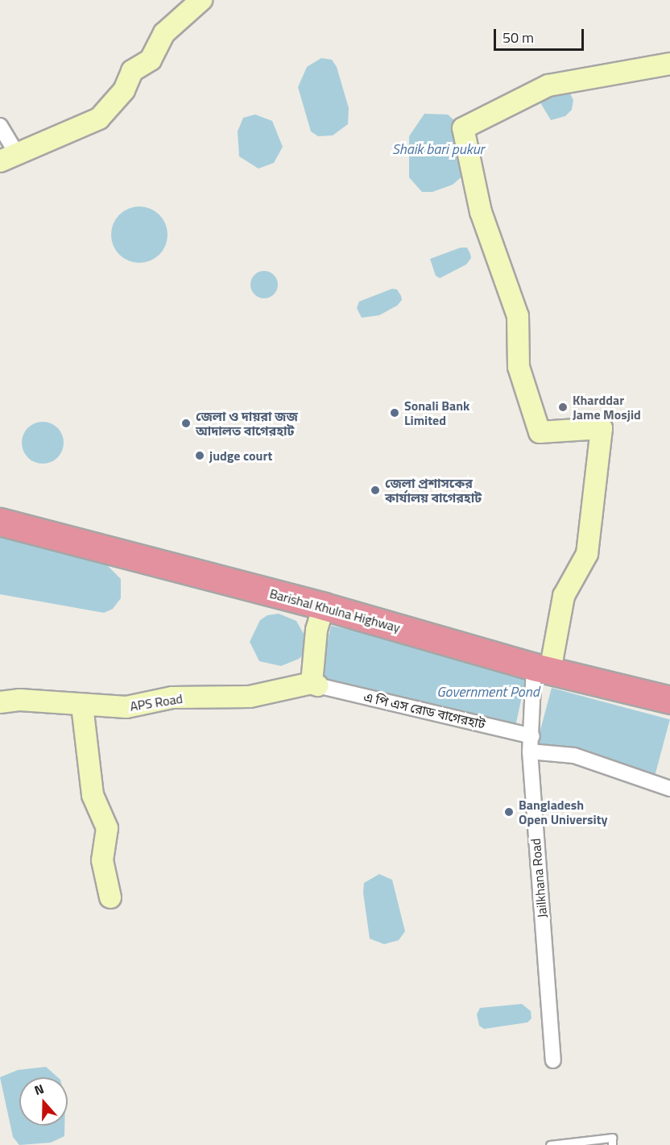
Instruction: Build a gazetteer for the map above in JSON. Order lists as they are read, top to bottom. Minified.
{"streets":{"highway":["Barishal Khulna Highway"],"street":["APS Road","এ পি এস রোড বাগেরহাট","Jailkhana Road"]},"crossings":[["Barishal Khulna Highway","Jailkhana Road"],["APS Road","এ পি এস রোড বাগেরহাট"],["এ পি এস রোড বাগেরহাট","Jailkhana Road"]],"water":["Shaik bari pukur","Government Pond"],"places":["Kharddar Jame Mosjid","Sonali Bank Limited","জেলা ও দায়রা জজ আদালত বাগেরহাট","judge court","জেলা প্রশাসকের কার্যালয় বাগেরহাট","Bangladesh Open University"],"scale_bar":"50 m","north":"top"}
